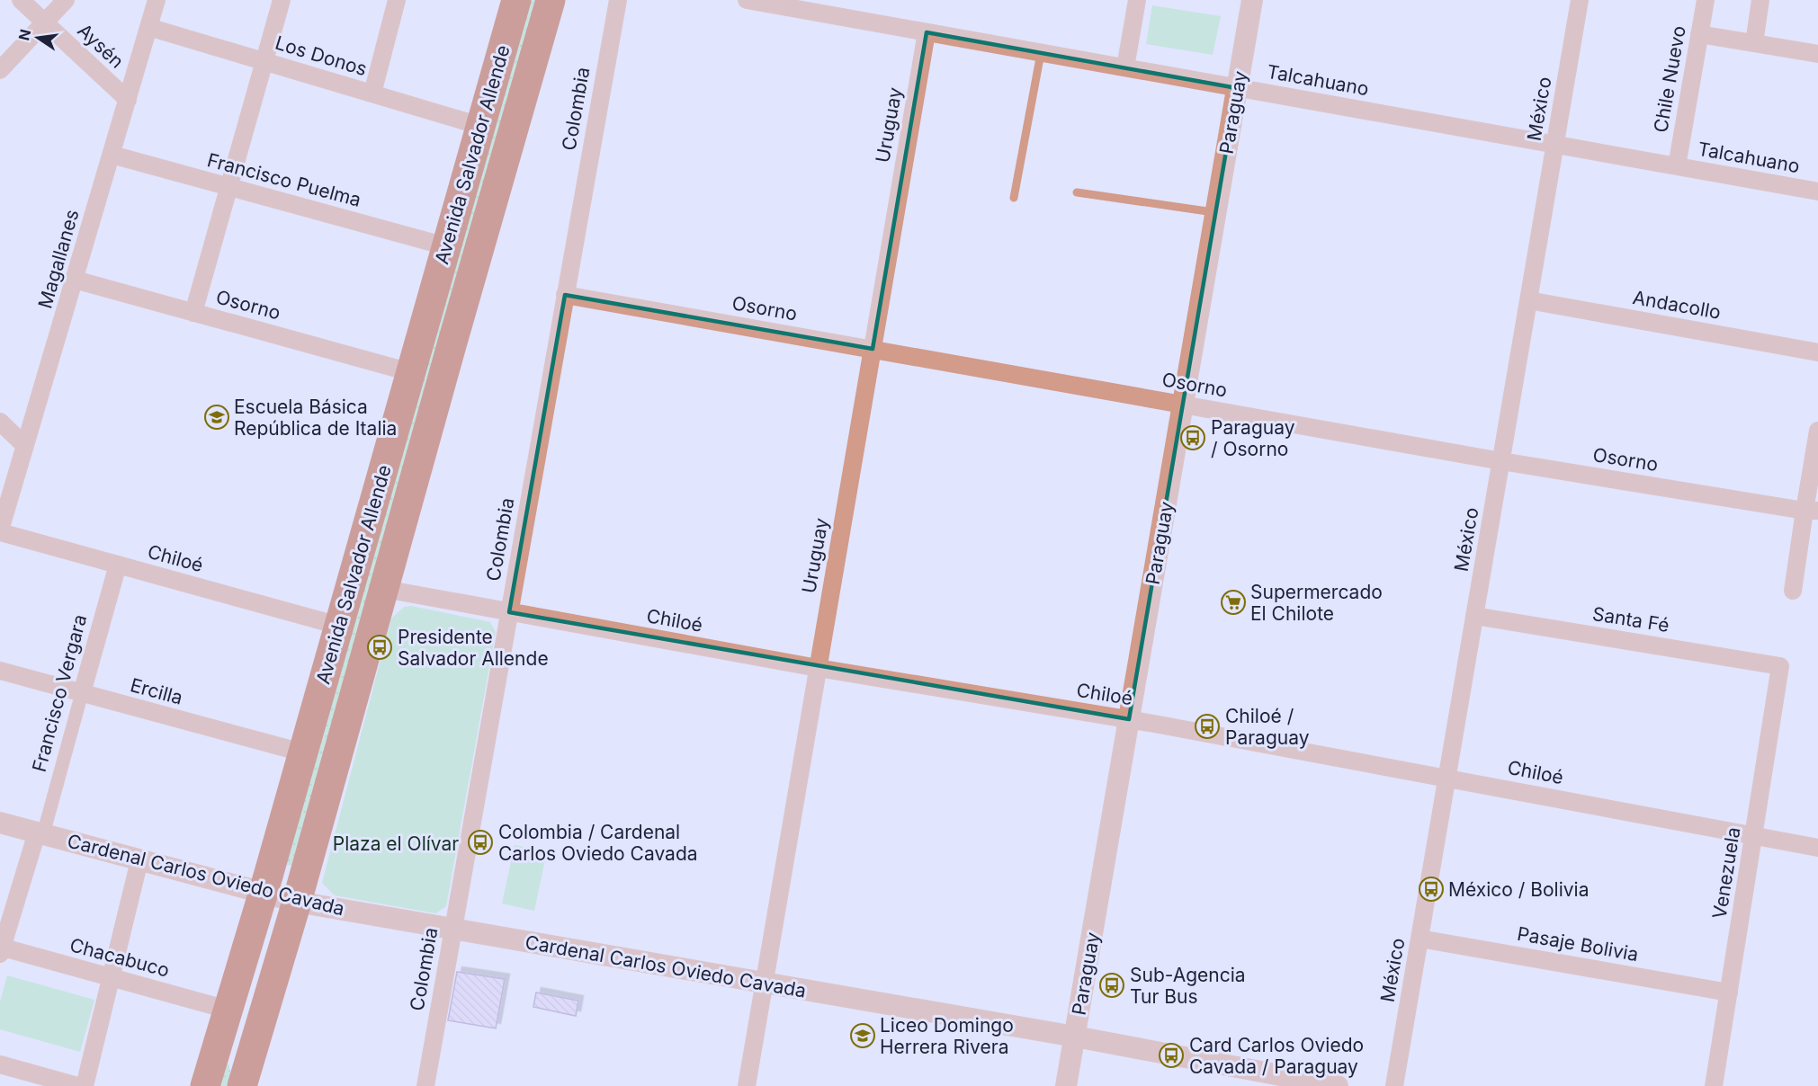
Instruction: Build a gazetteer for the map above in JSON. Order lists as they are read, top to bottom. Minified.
{"streets":{"highway":["Avenida Salvador Allende"],"street":["Aysén","Los Donos","Chile Nuevo","Talcahuano","Colombia","México","Paraguay","Uruguay","Francisco Puelma","Magallanes","Osorno","Andacollo","Chiloé","Santa Fé","Ercilla","Francisco Vergara","Venezuela","Cardenal Carlos Oviedo Cavada","Pasaje Bolivia","Chacabuco"]},"crossings":[["Aysén","Magallanes"],["Los Donos","Avenida Salvador Allende"],["Los Donos","Magallanes"],["Chile Nuevo","Talcahuano"],["Talcahuano","México"],["Talcahuano","Paraguay"],["Talcahuano","Uruguay"],["Colombia","Osorno"],["Colombia","Chiloé"],["Colombia","Cardenal Carlos Oviedo Cavada"],["México","Osorno"],["México","Andacollo"],["México","Chiloé"],["México","Santa Fé"],["México","Pasaje Bolivia"],["Paraguay","Osorno"],["Paraguay","Chiloé"],["Paraguay","Cardenal Carlos Oviedo Cavada"],["Uruguay","Osorno"],["Uruguay","Chiloé"],["Uruguay","Cardenal Carlos Oviedo Cavada"],["Avenida Salvador Allende","Francisco Puelma"],["Avenida Salvador Allende","Osorno"],["Avenida Salvador Allende","Chiloé"],["Avenida Salvador Allende","Ercilla"],["Avenida Salvador Allende","Cardenal Carlos Oviedo Cavada"],["Avenida Salvador Allende","Chacabuco"],["Francisco Puelma","Magallanes"],["Magallanes","Osorno"],["Magallanes","Chiloé"],["Chiloé","Francisco Vergara"],["Chiloé","Venezuela"],["Santa Fé","Venezuela"],["Ercilla","Francisco Vergara"],["Francisco Vergara","Cardenal Carlos Oviedo Cavada"],["Francisco Vergara","Chacabuco"],["Venezuela","Pasaje Bolivia"]],"parks":["Plaza el Olívar"],"places":{"school or university":["Escuela Básica República de Italia","Liceo Domingo Herrera Rivera"],"bus stop":["Paraguay / Osorno","Presidente Salvador Allende","Chiloé / Paraguay","Colombia / Cardenal Carlos Oviedo Cavada","México / Bolivia","Sub-Agencia Tur Bus","Card Carlos Oviedo Cavada / Paraguay"],"supermarket":["Supermercado El Chilote"]},"north":"left"}
